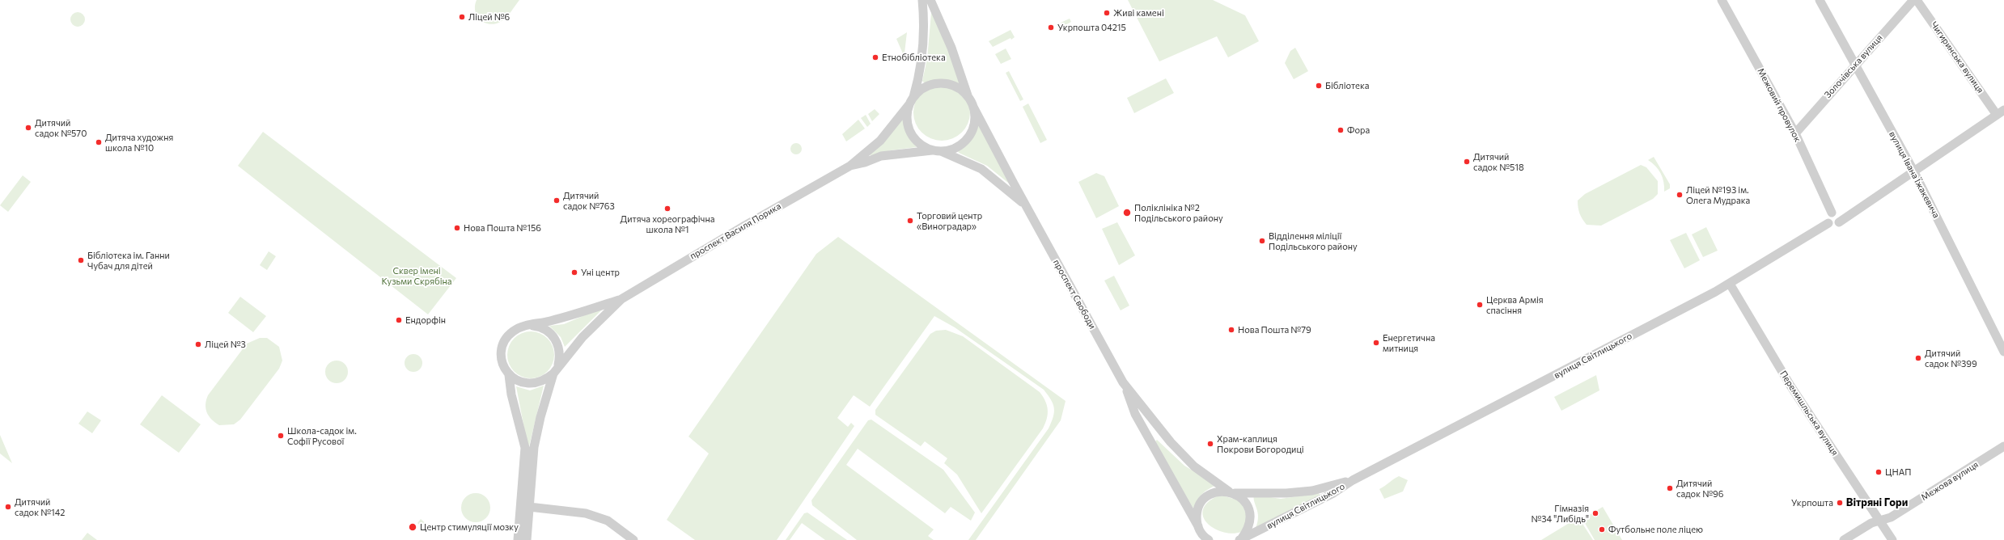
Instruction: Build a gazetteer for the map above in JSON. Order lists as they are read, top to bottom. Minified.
{"streets":{"street":["Чигиринська вулиця","Золочівська вулиця","Межовий провулок","вулиця Івана Їжакевича","проспект Василя Порика","проспект Свободи","вулиця Світлицького","Перемишльська вулиця","Межова вулиця"]},"crossings":[["Золочівська вулиця","Межовий провулок"],["Золочівська вулиця","вулиця Івана Їжакевича"],["Межовий провулок","вулиця Світлицького"],["проспект Василя Порика","проспект Свободи"],["проспект Свободи","вулиця Світлицького"],["вулиця Світлицького","Перемишльська вулиця"],["Перемишльська вулиця","Межова вулиця"]],"districts":["Вітряні Гори"],"parks":["Сквер імені Кузьми Скрябіна"],"places":["Живі камені","Ліцей №6","Укрпошта 04215","Етнобібліотека","Бібліотека","Дитячий садок №570","Фора","Дитяча художня школа №10","Дитячий садок №518","Ліцей №193 ім. Олега Мудрака","Дитячий садок №763","Дитяча хореографічна школа №1","Поліклініка №2 Подільського району","Торговий центр «Виноградар»","Нова Пошта №156","Відділення міліції Подільського району","Бібліотека ім. Ганни Чубач для дітей","Уні центр","Церква Армія спасіння","Ендорфін","Нова Пошта №79","Енергетична митниця","Ліцей №3","Дитячий садок №399","Школа-садок ім. Софії Русової","Храм-каплиця Покрови Богородиці","ЦНАП","Дитячий садок №96","Укрпошта","Дитячий садок №142","Гімназія №34 \"Либідь\"","Центр стимуляції мозку","Футбольне поле ліцею"]}
